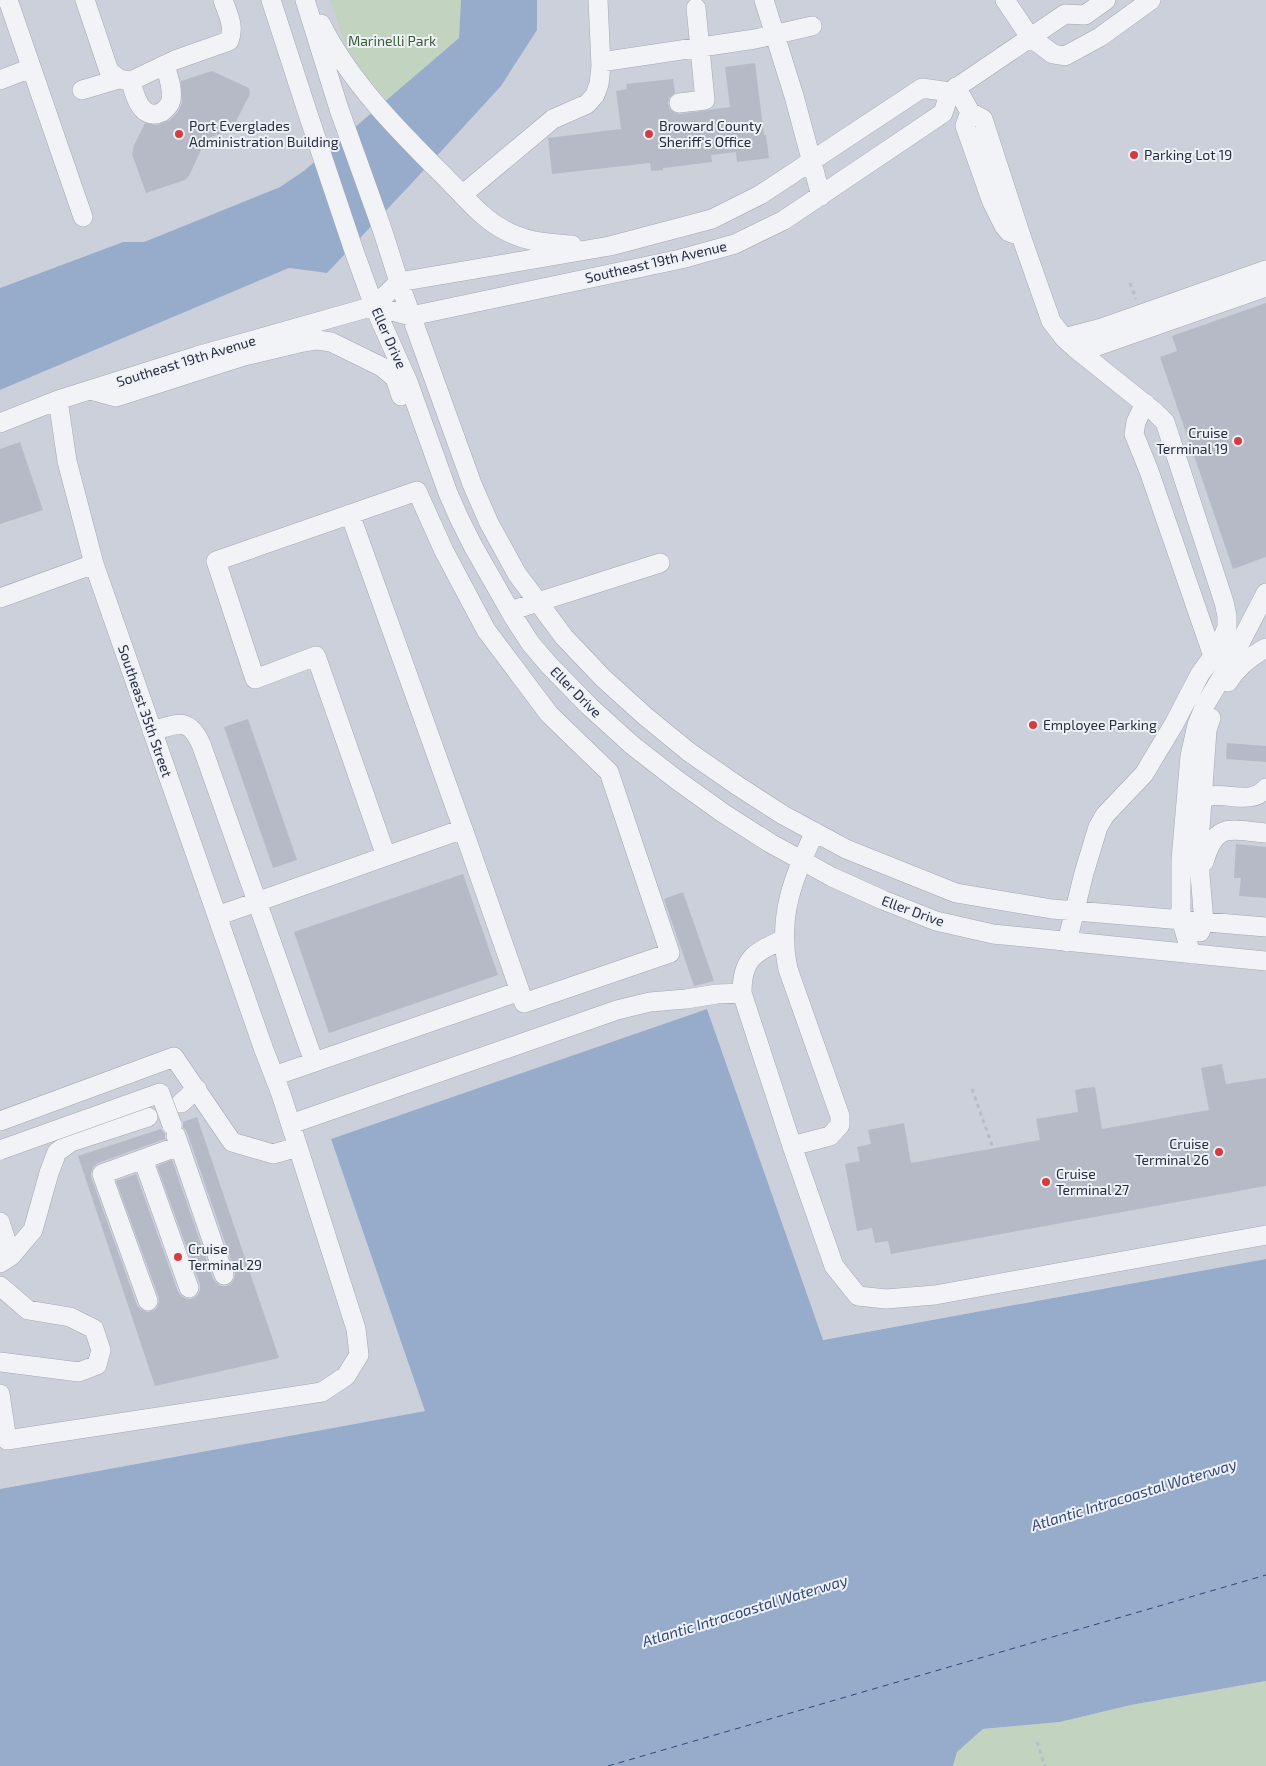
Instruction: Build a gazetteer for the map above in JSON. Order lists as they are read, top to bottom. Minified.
{"streets":{"street":["Southeast 19th Avenue","Eller Drive","Southeast 35th Street"]},"crossings":[["Southeast 19th Avenue","Eller Drive"],["Southeast 19th Avenue","Southeast 35th Street"]],"water":["Atlantic Intracoastal Waterway"],"parks":["Marinelli Park"],"places":["Port Everglades Administration Building","Broward County Sheriff's Office","Parking Lot 19","Cruise Terminal 19","Employee Parking","Cruise Terminal 26","Cruise Terminal 27","Cruise Terminal 29"]}
